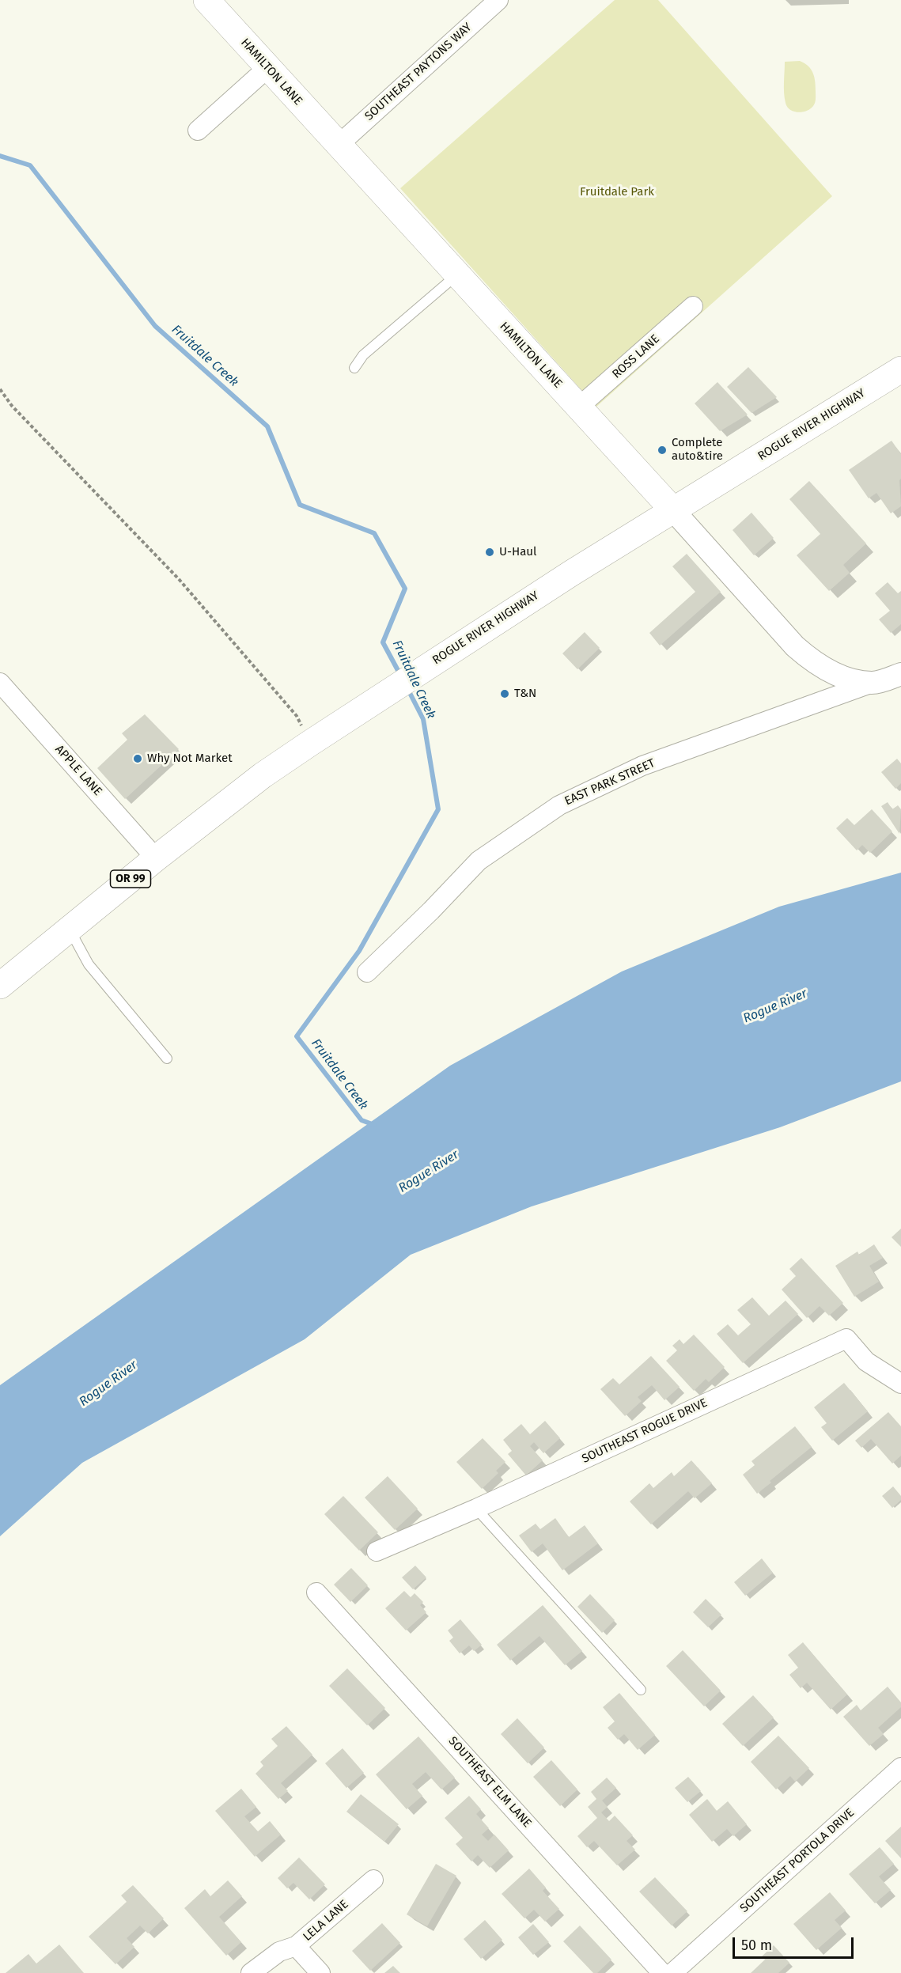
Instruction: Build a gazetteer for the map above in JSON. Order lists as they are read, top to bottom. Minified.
{"streets":{"main road":["HAMILTON LANE","ROGUE RIVER HIGHWAY","OR 99"],"street":["SOUTHEAST PAYTONS WAY","ROSS LANE","APPLE LANE","EAST PARK STREET","SOUTHEAST ROGUE DRIVE","SOUTHEAST ELM LANE","SOUTHEAST PORTOLA DRIVE","LELA LANE"]},"crossings":[["HAMILTON LANE","SOUTHEAST PAYTONS WAY"],["HAMILTON LANE","ROSS LANE"],["HAMILTON LANE","ROGUE RIVER HIGHWAY"],["HAMILTON LANE","EAST PARK STREET"],["ROGUE RIVER HIGHWAY","APPLE LANE"]],"water":["Fruitdale Creek","Rogue River"],"parks":["Fruitdale Park"],"places":["Complete auto&tire","U-Haul","T&N","Why Not Market"],"scale_bar":"50 m"}
